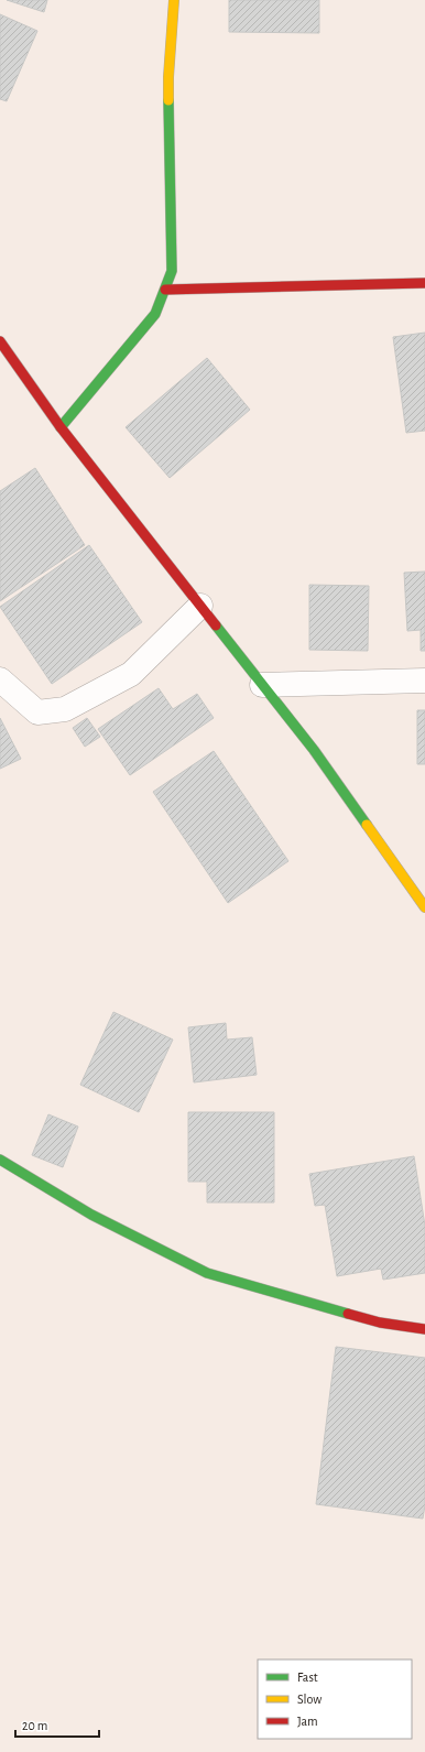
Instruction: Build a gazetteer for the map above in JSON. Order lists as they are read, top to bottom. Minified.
{"legend":["Fast","Slow","Jam"],"scale_bar":"20 m"}
